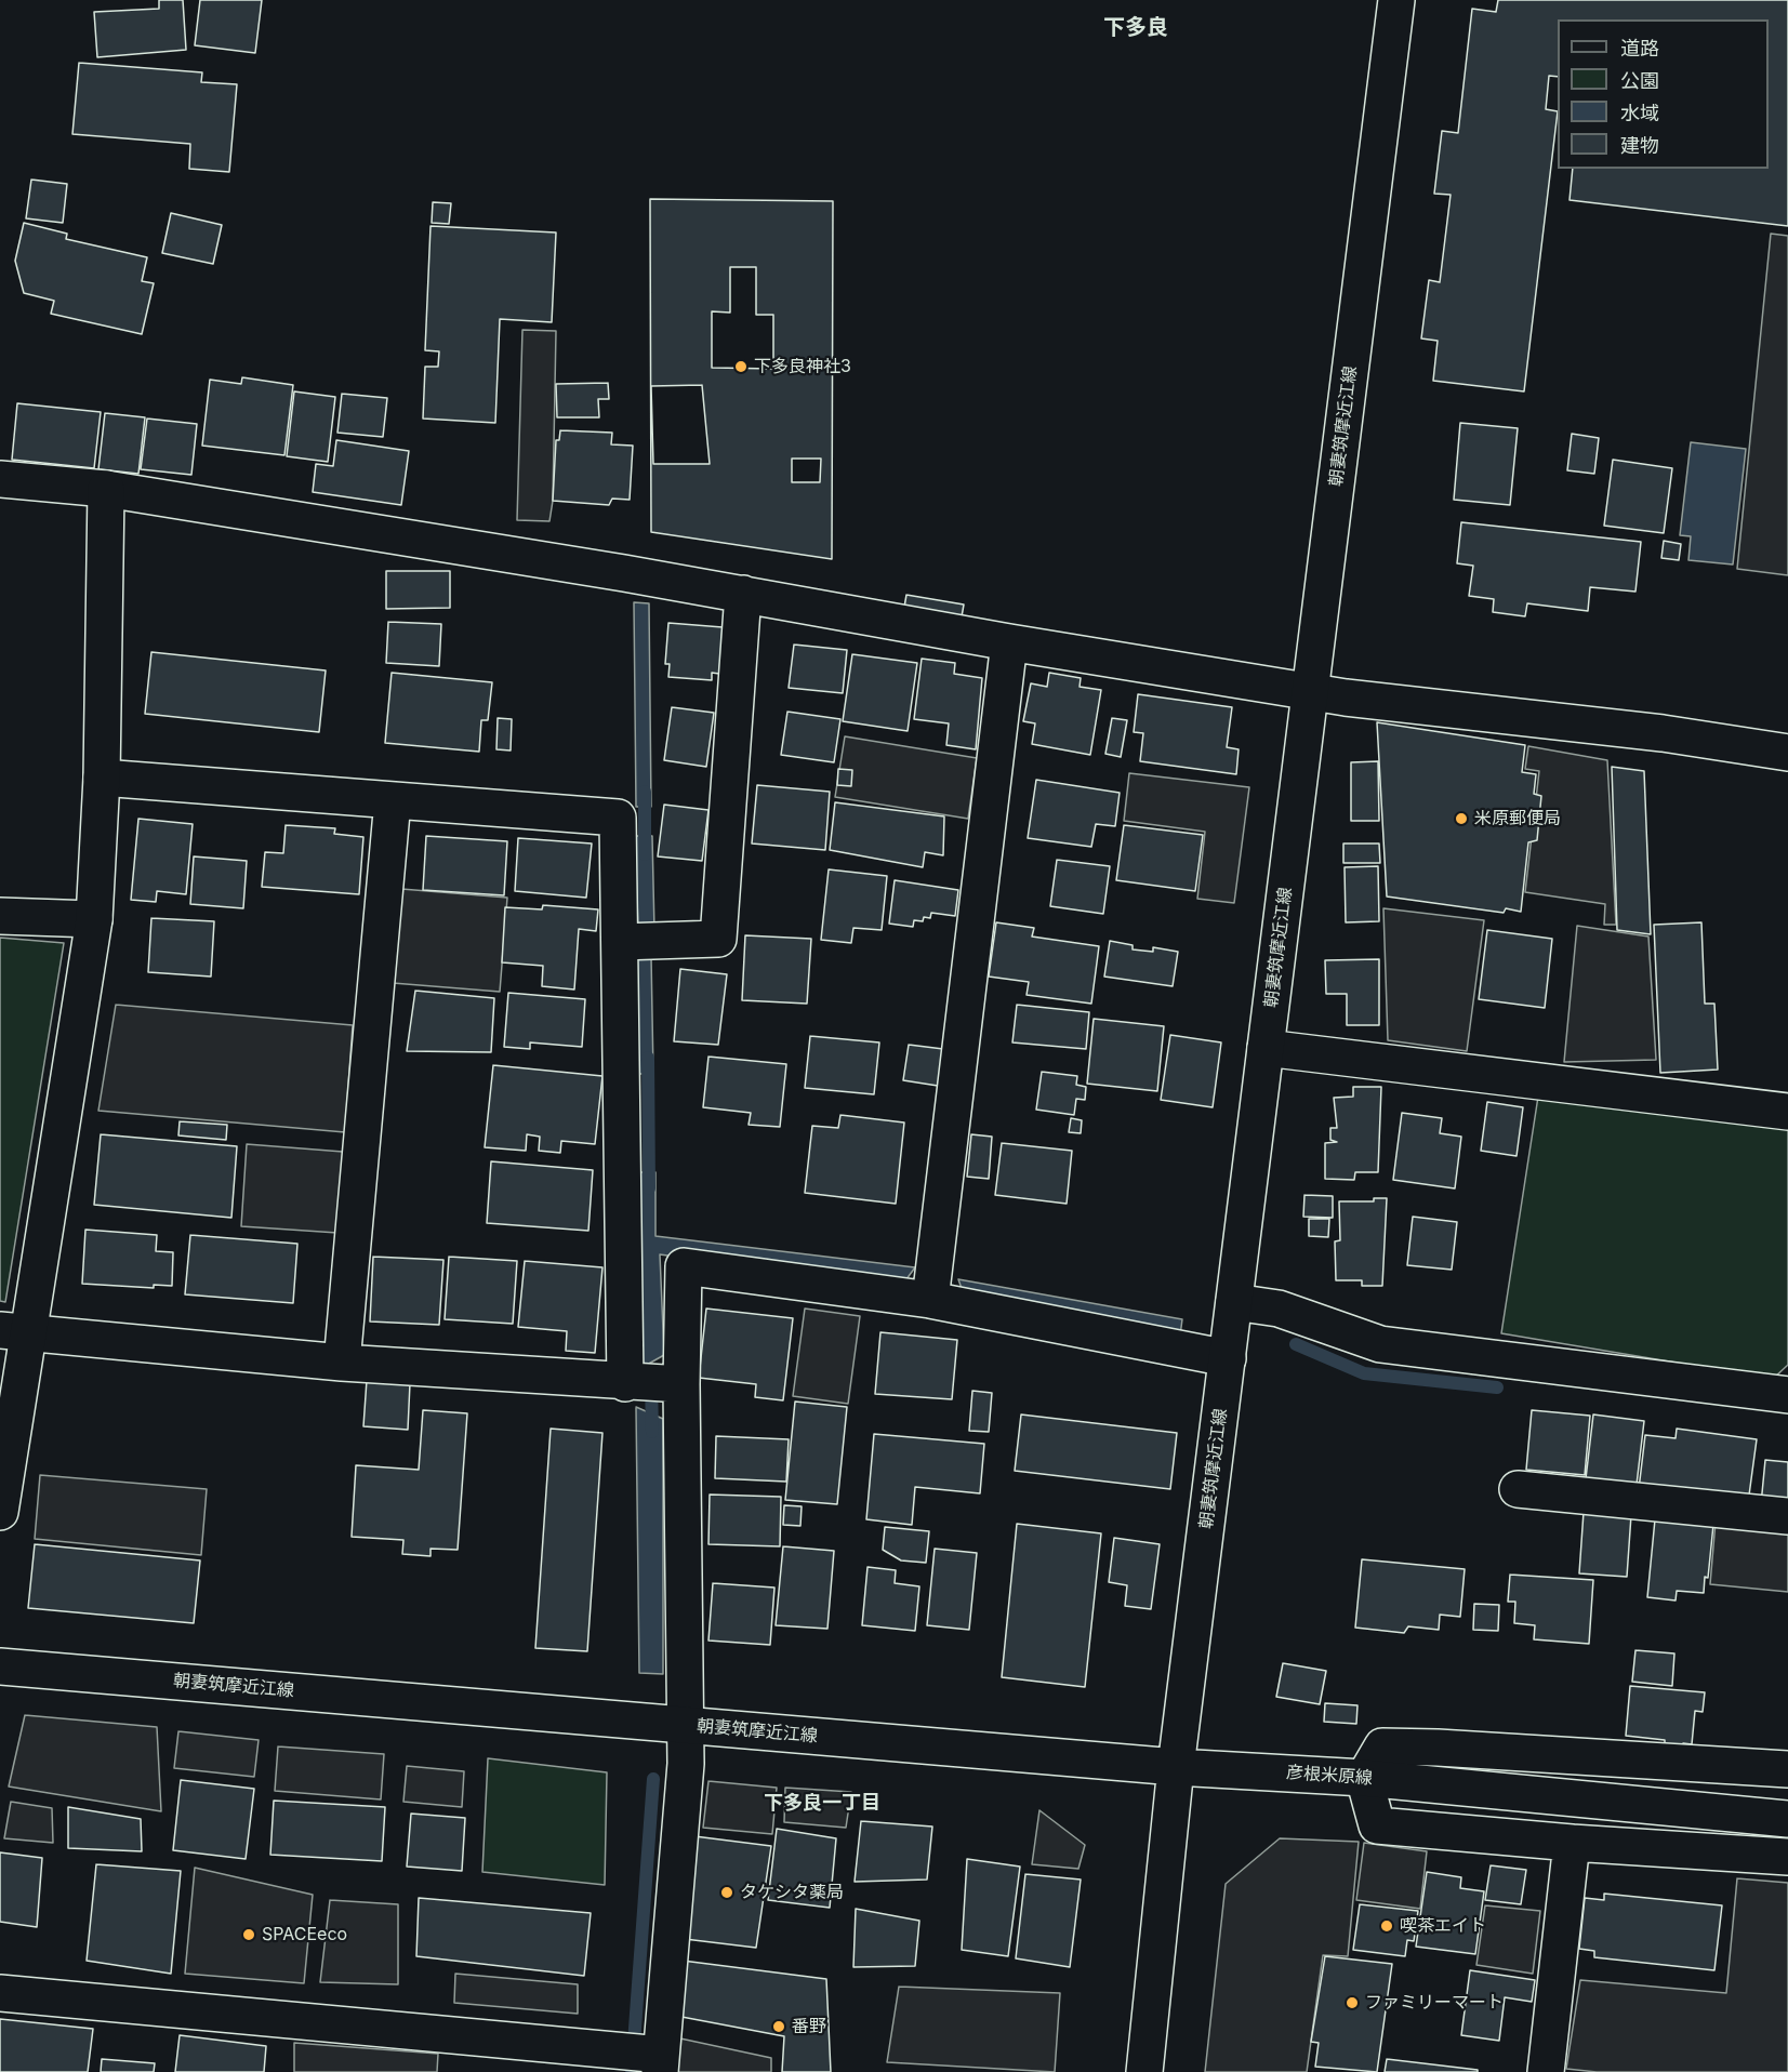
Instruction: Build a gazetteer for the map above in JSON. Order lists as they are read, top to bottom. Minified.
{"streets":{"street":["朝妻筑摩近江線","彦根米原線"]},"crossings":[["朝妻筑摩近江線","彦根米原線"]],"districts":["下多良","下多良一丁目"],"places":["下多良神社3","米原郵便局","タケシタ薬局","喫茶エイト","SPACEeco","ファミリーマート","番野"],"legend":["道路","公園","水域","建物"]}
